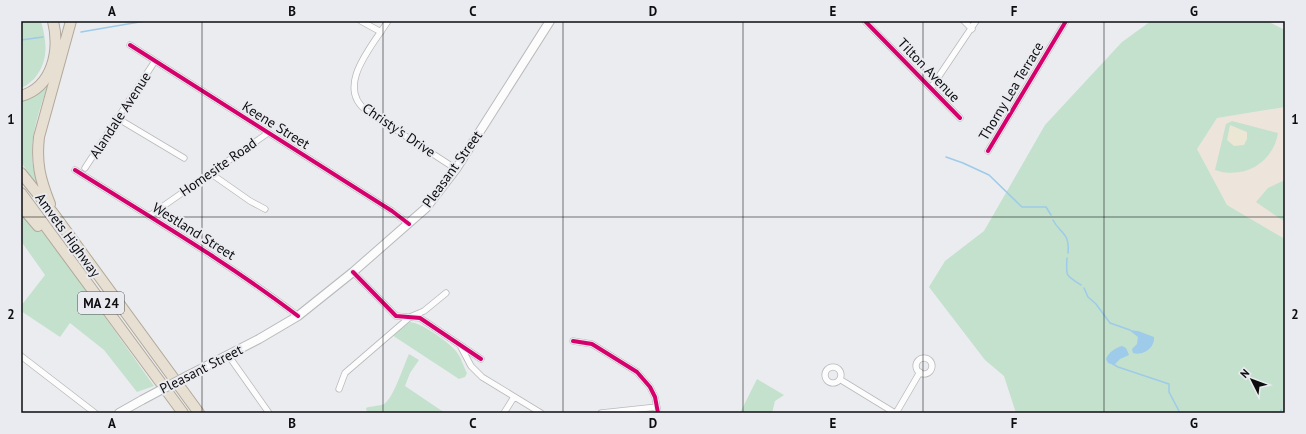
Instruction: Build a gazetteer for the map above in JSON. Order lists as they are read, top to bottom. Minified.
{"streets":{"highway":["Amvets Highway","MA 24"],"main road":["Pleasant Street"],"street":["Tilton Avenue","Thorny Lea Terrace","Alandale Avenue","Keene Street","Christy's Drive","Homesite Road","Westland Street"]},"crossings":[["Alandale Avenue","Keene Street"],["Keene Street","Homesite Road"],["Keene Street","Pleasant Street"],["Christy's Drive","Pleasant Street"],["Homesite Road","Westland Street"],["Pleasant Street","Westland Street"]],"north":"top left","grid":{"columns":["A","B","C","D","E","F","G"],"rows":["1","2"]}}
